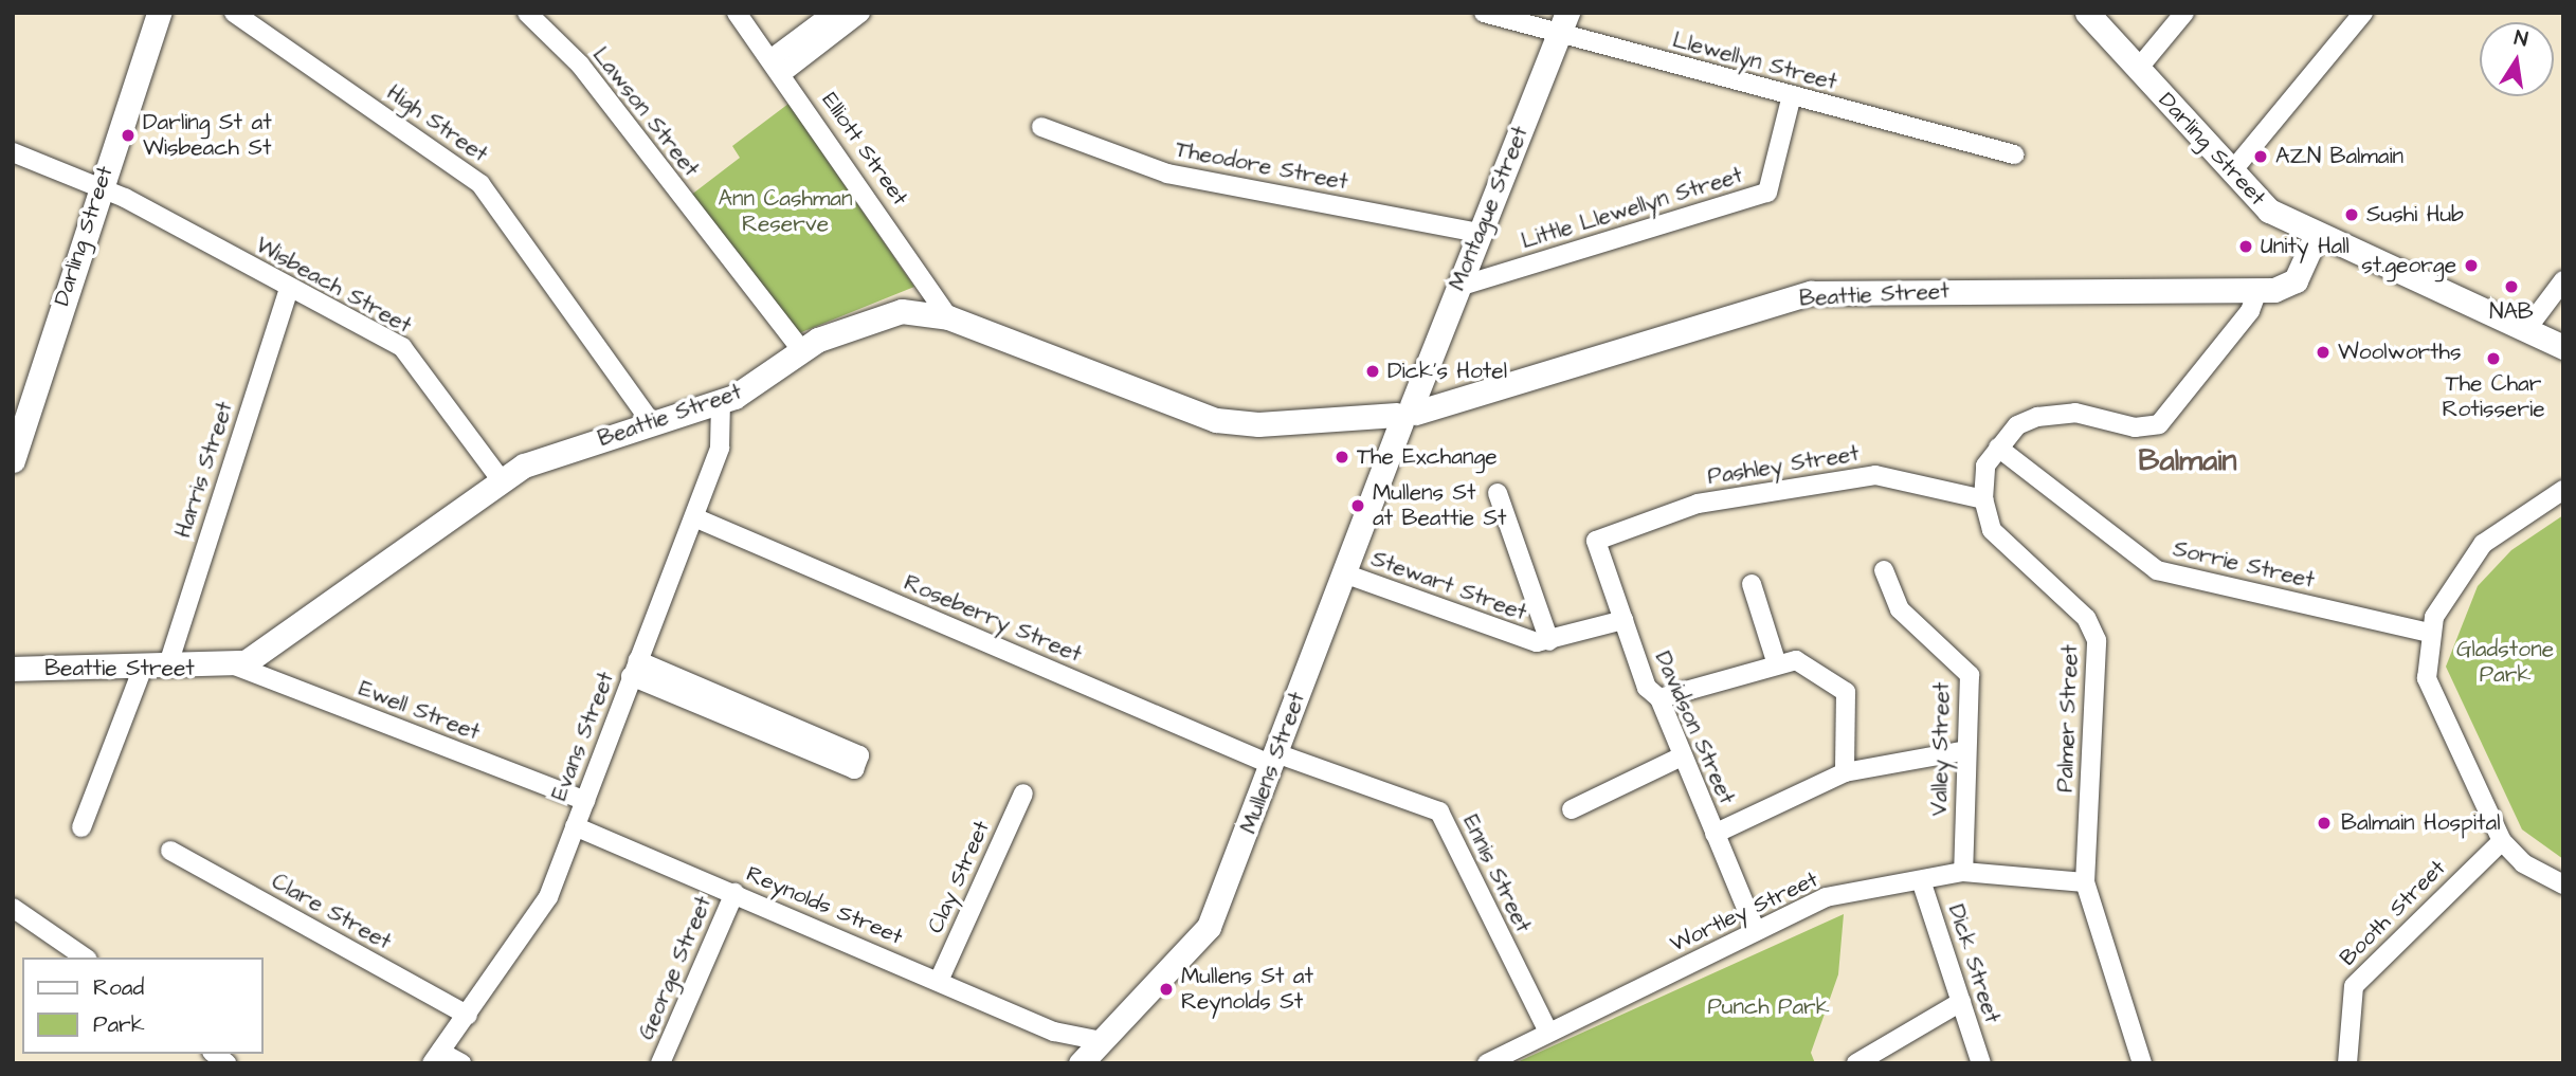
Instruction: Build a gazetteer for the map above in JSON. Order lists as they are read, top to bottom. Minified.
{"streets":{"street":["Llewellyn Street","Lawson Street","High Street","Elliott Street","Darling Street","Theodore Street","Montague Street","Little Llewellyn Street","Wisbeach Street","Beattie Street","Pashley Street","Harris Street","Sorrie Street","Stewart Street","Roseberry Street","Ewell Street","Palmer Street","Davidson Street","Evans Street","Valley Street","Mullens Street","Ennis Street","Clay Street","Reynolds Street","Clare Street","Wortley Street","Booth Street","Dick Street","George Street"]},"crossings":[["Llewellyn Street","Montague Street"],["Llewellyn Street","Little Llewellyn Street"],["Lawson Street","Beattie Street"],["High Street","Beattie Street"],["Elliott Street","Beattie Street"],["Darling Street","Wisbeach Street"],["Darling Street","Beattie Street"],["Theodore Street","Montague Street"],["Montague Street","Little Llewellyn Street"],["Montague Street","Beattie Street"],["Montague Street","Mullens Street"],["Wisbeach Street","Beattie Street"],["Wisbeach Street","Harris Street"],["Beattie Street","Harris Street"],["Beattie Street","Ewell Street"],["Beattie Street","Palmer Street"],["Beattie Street","Evans Street"],["Beattie Street","Mullens Street"],["Pashley Street","Palmer Street"],["Pashley Street","Davidson Street"],["Sorrie Street","Palmer Street"],["Stewart Street","Davidson Street"],["Stewart Street","Mullens Street"],["Roseberry Street","Evans Street"],["Roseberry Street","Mullens Street"],["Roseberry Street","Ennis Street"],["Ewell Street","Evans Street"],["Palmer Street","Wortley Street"],["Davidson Street","Wortley Street"],["Evans Street","Reynolds Street"],["Evans Street","Clare Street"],["Valley Street","Wortley Street"],["Mullens Street","Ennis Street"],["Mullens Street","Reynolds Street"],["Ennis Street","Wortley Street"],["Clay Street","Reynolds Street"],["Reynolds Street","George Street"],["Wortley Street","Dick Street"]],"districts":["Balmain"],"parks":["Ann Cashman Reserve","Gladstone Park","Punch Park"],"places":["Darling St at Wisbeach St","AZN Balmain","Sushi Hub","Unity Hall","st.george","NAB","Woolworths","The Char Rotisserie","Dick's Hotel","The Exchange","Mullens St at Beattie St","Balmain Hospital","Mullens St at Reynolds St"],"legend":["Road","Park"],"north":"top"}
